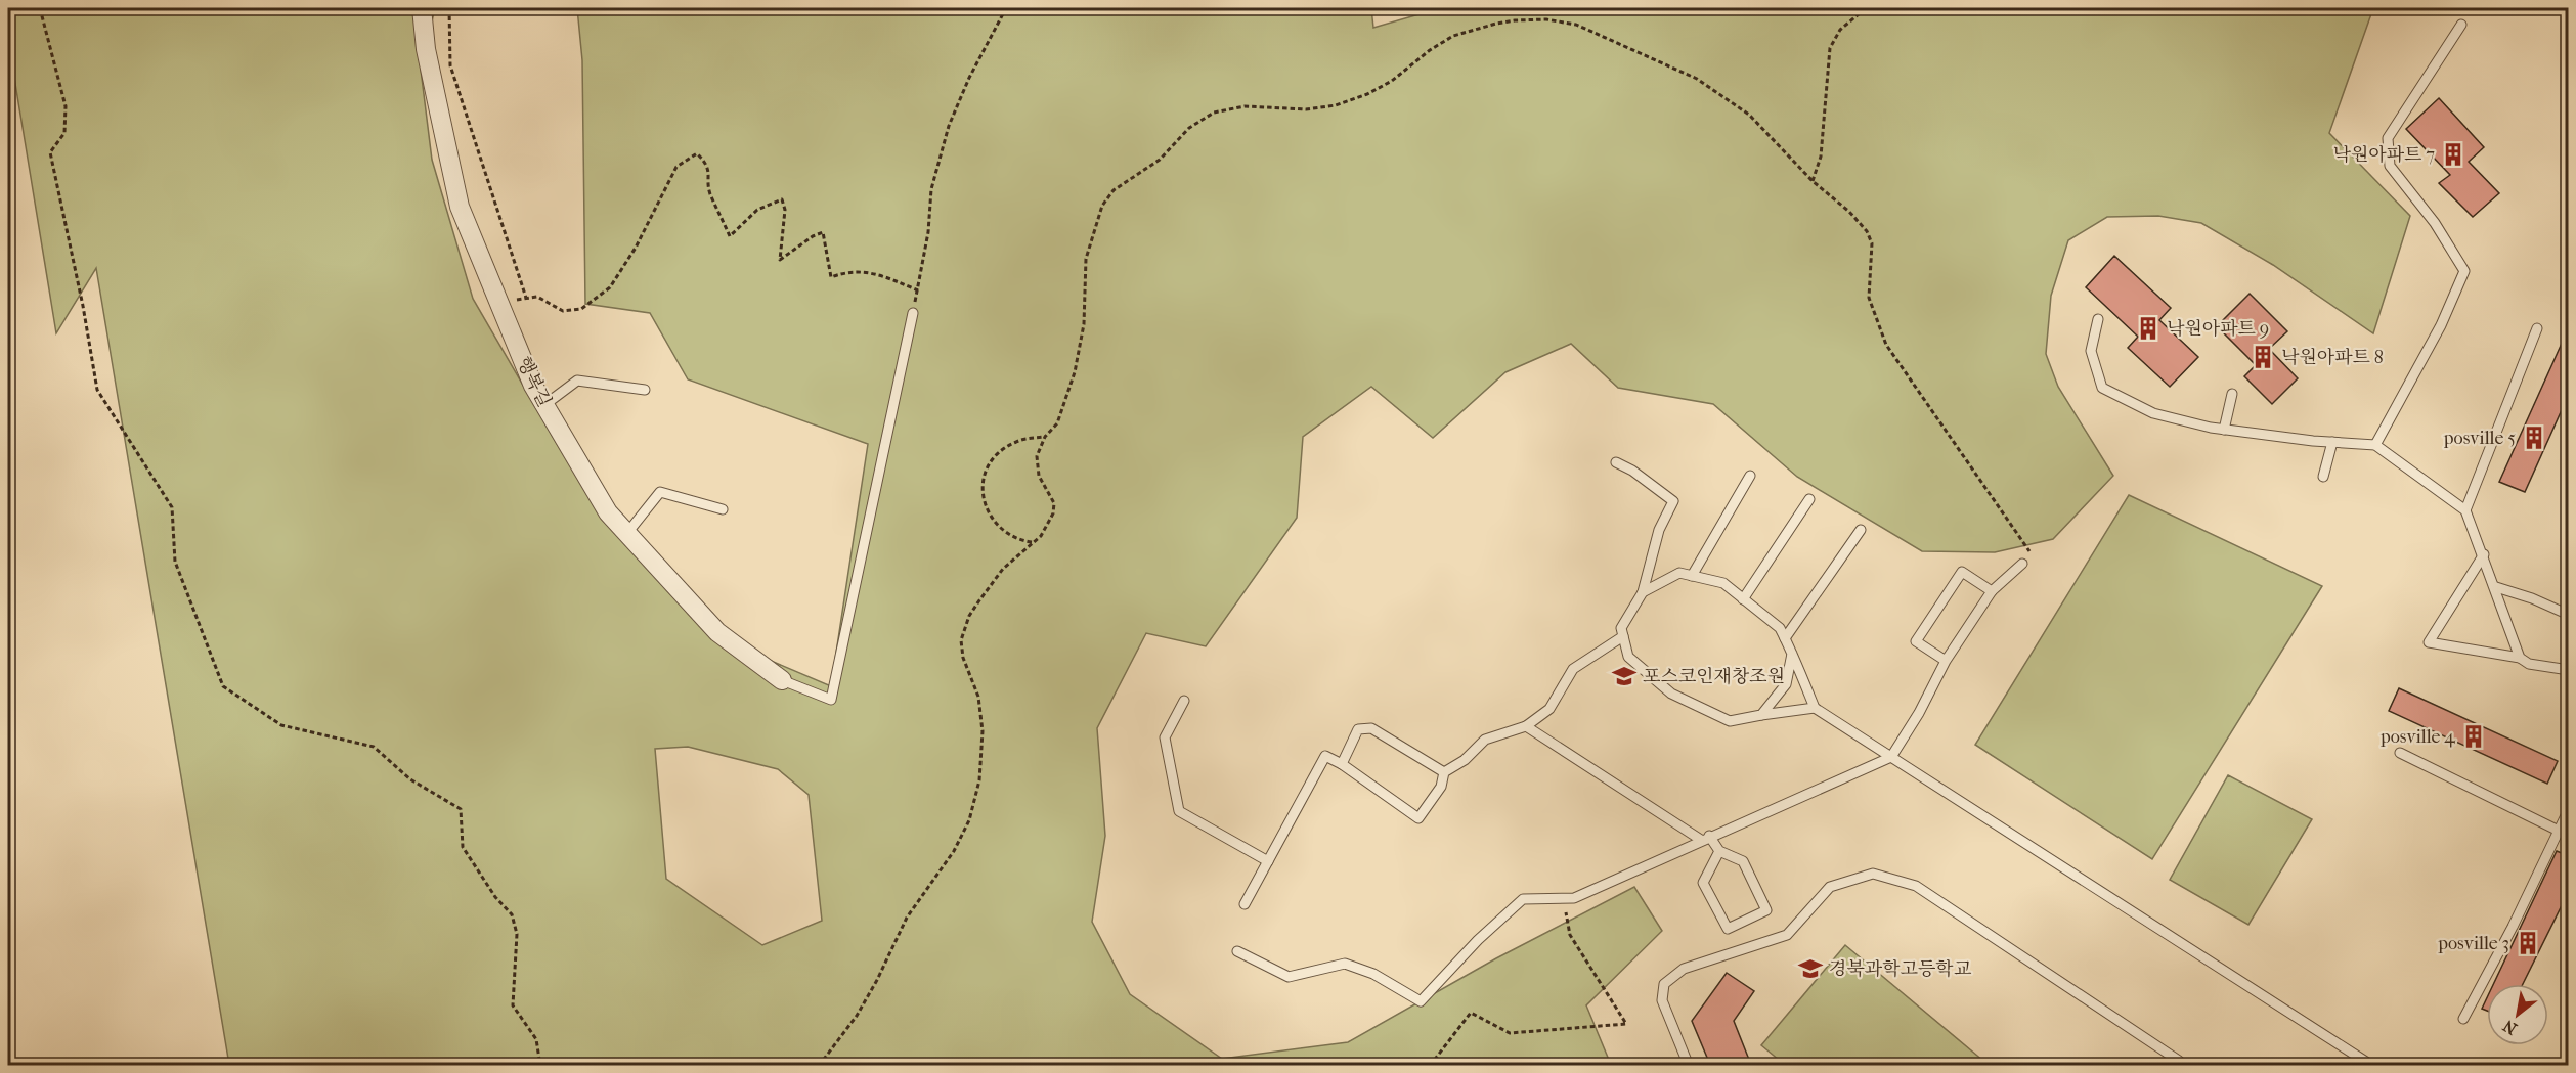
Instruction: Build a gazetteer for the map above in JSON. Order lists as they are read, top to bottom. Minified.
{"streets":{"street":["행복길"]},"places":{"building":["낙원아파트 7","낙원아파트 9","낙원아파트 8","posville 5","posville 4","posville 3"],"school or university":["포스코인재창조원","경북과학고등학교"]},"north":"bottom left"}
